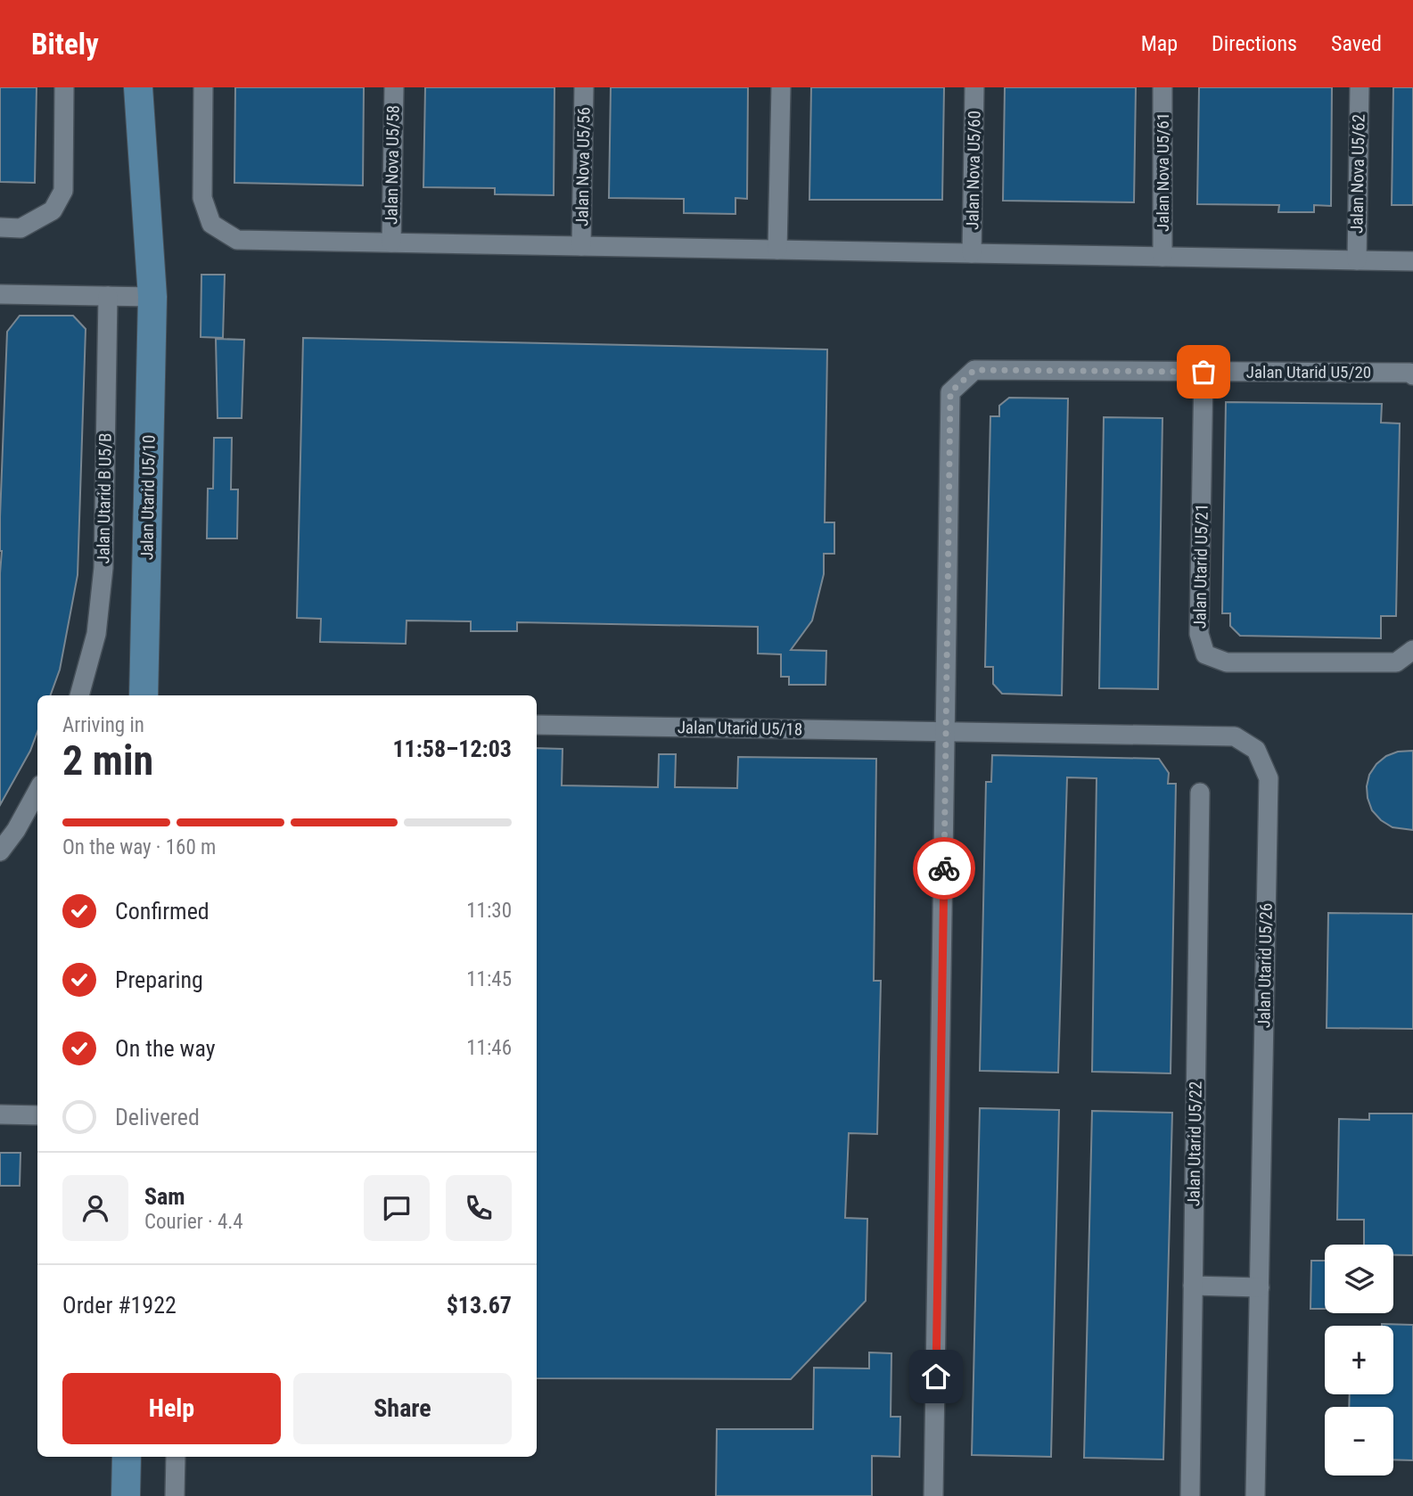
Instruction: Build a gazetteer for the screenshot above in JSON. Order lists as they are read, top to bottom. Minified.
{"streets":{"street":["Jalan Nova U5/58","Jalan Nova U5/56","Jalan Nova U5/60","Jalan Nova U5/61","Jalan Nova U5/62","Jalan Utarid U5/20","Jalan Utarid U5/10","Jalan Utarid B U5/B","Jalan Utarid U5/21","Jalan Utarid U5/18","Jalan Utarid U5/26","Jalan Utarid U5/22"]},"crossings":[["Jalan Utarid U5/20","Jalan Utarid U5/21"],["Jalan Utarid U5/20","Jalan Utarid U5/18"],["Jalan Utarid U5/20","Jalan Utarid U5/26"],["Jalan Utarid U5/18","Jalan Utarid U5/26"]],"page":{"header":"Bitely","nav":["Map","Directions","Saved"],"heading":["2 min","Arriving in","11:58–12:03"],"panel":["Sam","Courier · 4.4","Order #1922","$13.67"],"bar":"On the way · 160 m","list":[["Confirmed","11:30"],["Preparing","11:45"],["On the way","11:46"],"Delivered"],"map_buttons":["+","−"],"buttons":["Help","Share"]}}
